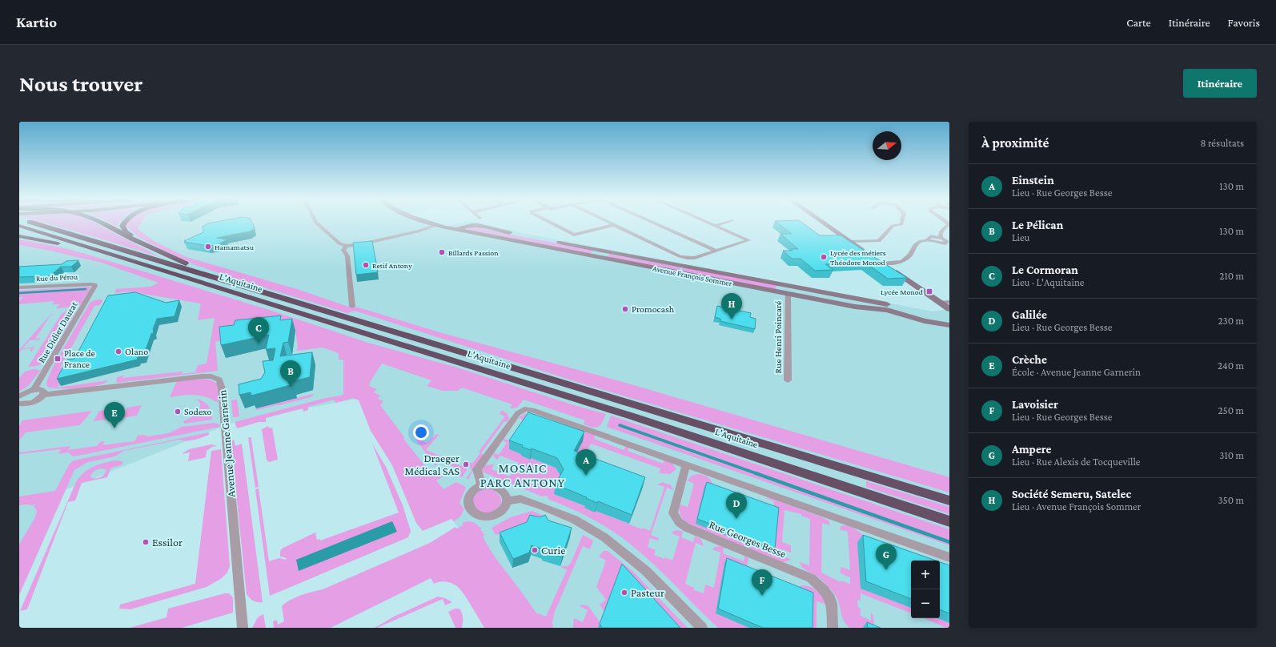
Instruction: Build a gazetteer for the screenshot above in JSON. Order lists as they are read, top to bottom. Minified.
{"streets":{"highway":["L'Aquitaine"],"street":["Avenue François Sommer","Rue du Pérou","Rue Didier Daurat","Rue Henri Poincaré","Avenue Jeanne Garnerin","Rue Georges Besse"]},"crossings":[["Avenue François Sommer","Rue Henri Poincaré"],["Rue du Pérou","Rue Didier Daurat"]],"districts":["MOSAIC PARC ANTONY"],"places":{"other":["Hamamatsu","Billards Passion","Lycée des métiers Théodore Monod","Retif Antony","Promocash","Olano","Sodexo","Draeger Médical SAS","Essilor","Curie","Pasteur"],"transit":["Lycée Monod","Place de France"]},"north":"right","page":{"header":"Kartio","nav":["Carte","Itinéraire","Favoris"],"buttons":"Itinéraire","title":"Nous trouver","heading":["À proximité","8 résultats"],"list":[{"mark":"A","name":"Einstein","note":"Lieu · Rue Georges Besse","value":"130 m"},{"mark":"B","name":"Le Pélican","note":"Lieu","value":"130 m"},{"mark":"C","name":"Le Cormoran","note":"Lieu · L'Aquitaine","value":"210 m"},{"mark":"D","name":"Galilée","note":"Lieu · Rue Georges Besse","value":"230 m"},{"mark":"E","name":"Crèche","note":"École · Avenue Jeanne Garnerin","value":"240 m"},{"mark":"F","name":"Lavoisier","note":"Lieu · Rue Georges Besse","value":"250 m"},{"mark":"G","name":"Ampere","note":"Lieu · Rue Alexis de Tocqueville","value":"310 m"},{"mark":"H","name":"Société Semeru, Satelec","note":"Lieu · Avenue François Sommer","value":"350 m"}],"pins":["H","C","B","E","A","D","G","F"],"map_buttons":["+","−"]}}
